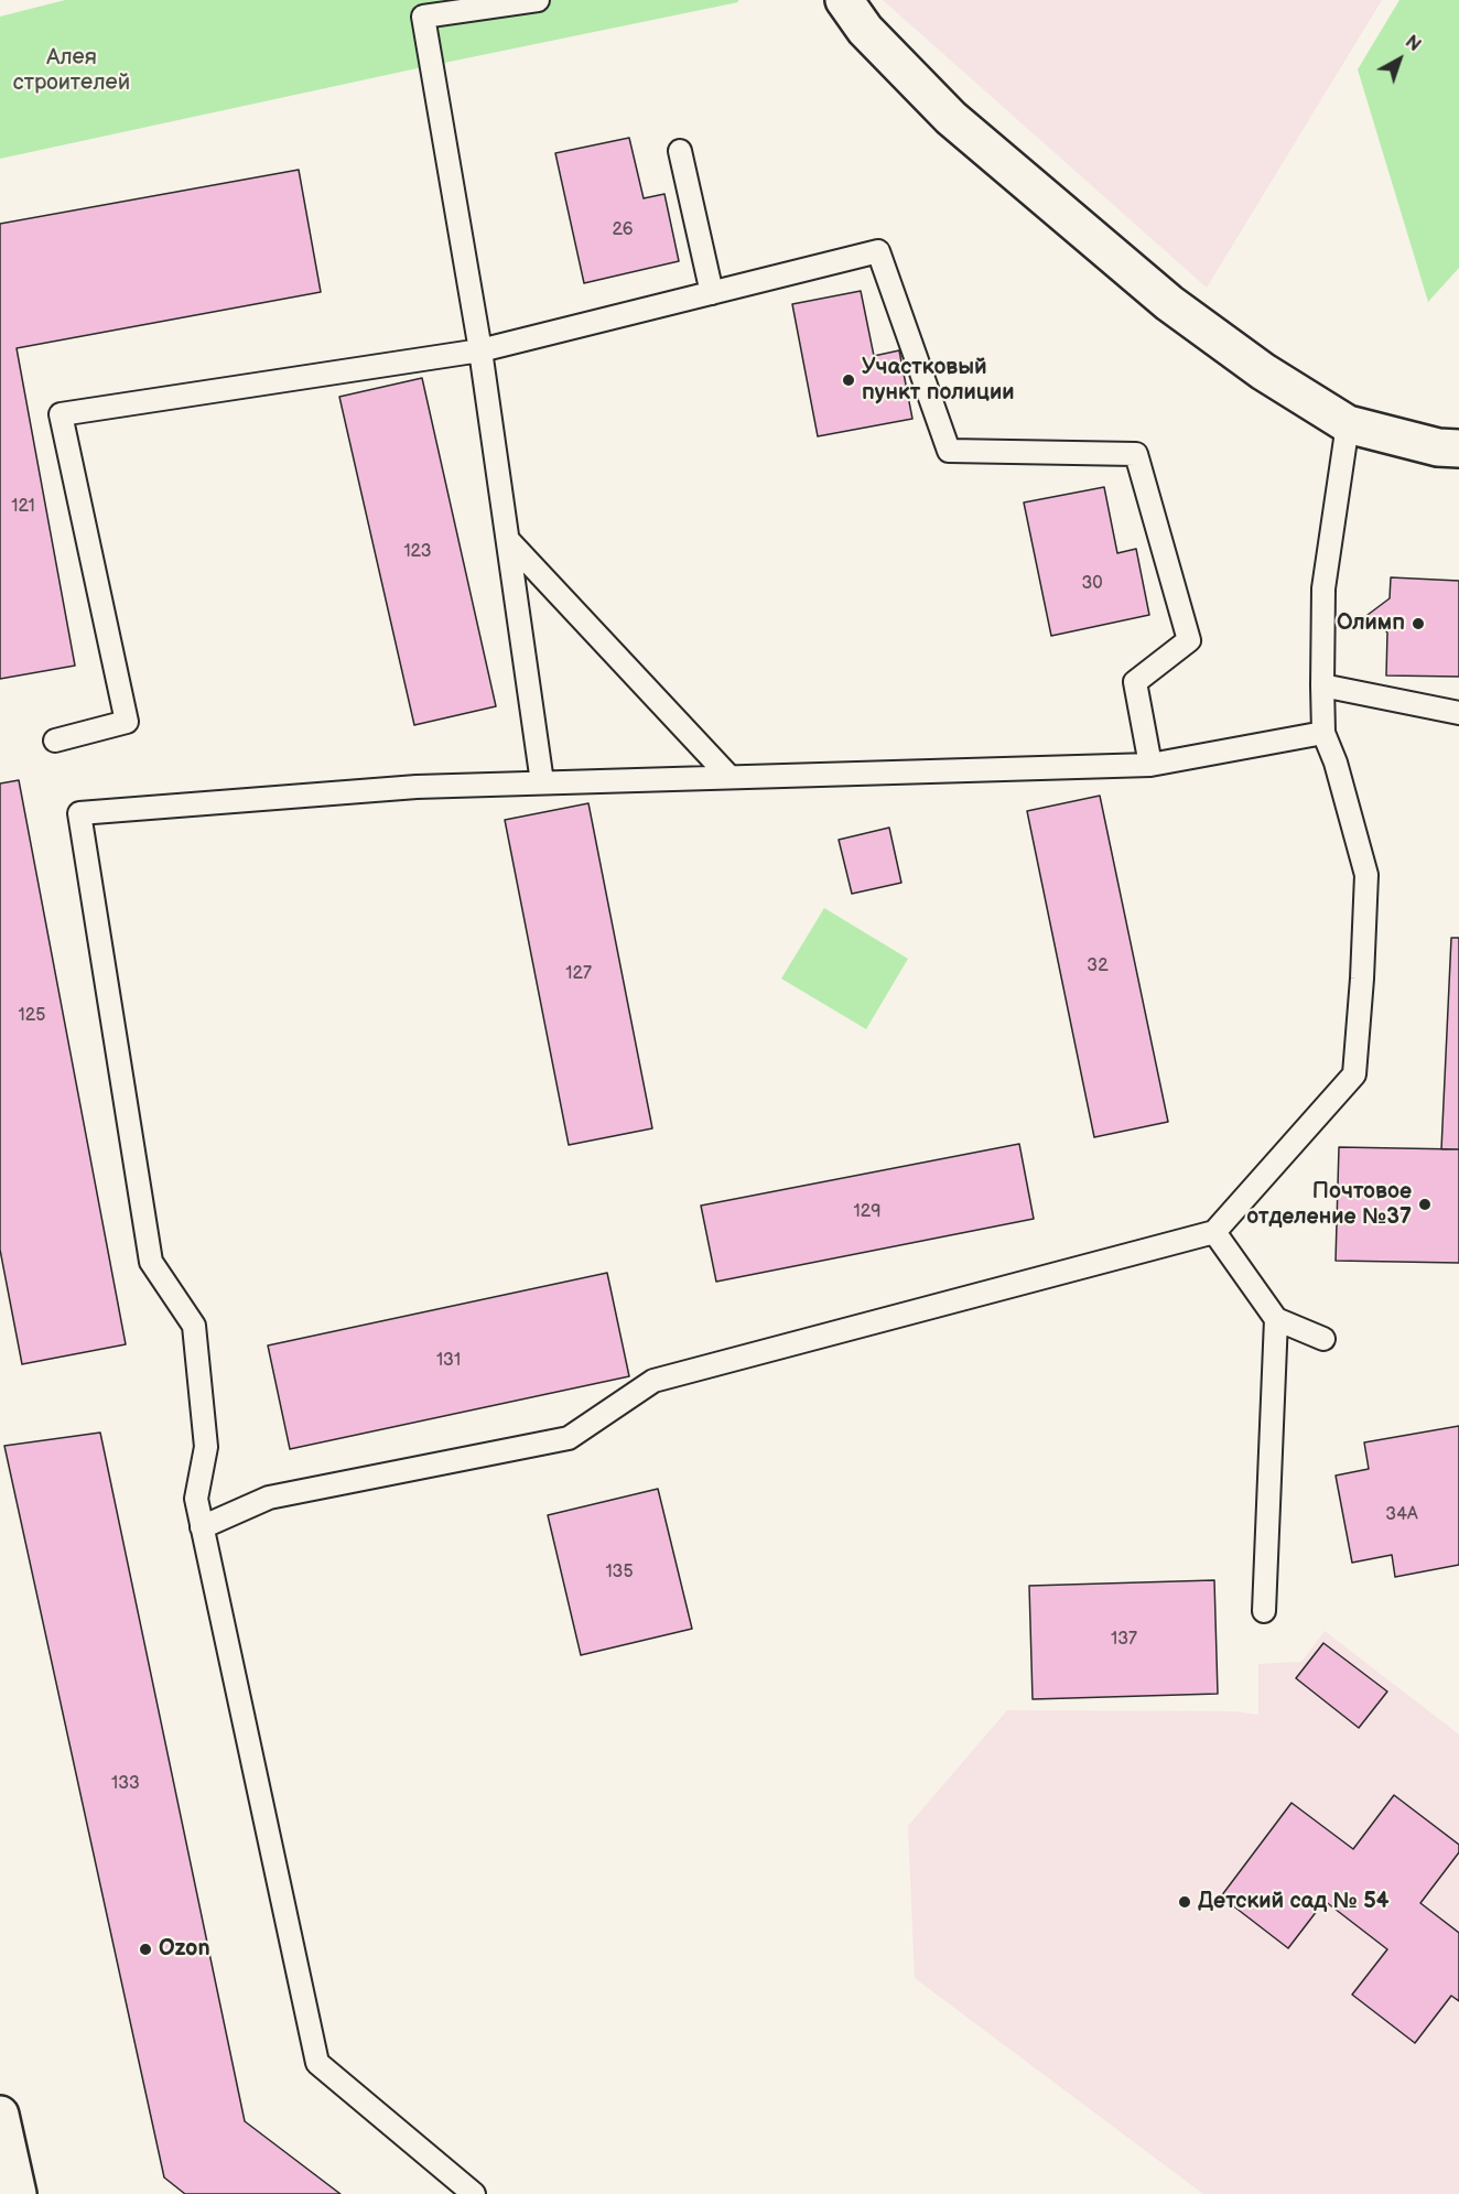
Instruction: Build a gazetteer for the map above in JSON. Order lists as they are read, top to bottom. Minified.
{"parks":["Алея строителей"],"places":["Участковый пункт полиции","Олимп","Почтовое отделение №37","Детский сад № 54","Ozon"],"house_numbers":["26","121","123","30","32","127","125","129","131","34А","135","137","133"],"north":"top right"}
